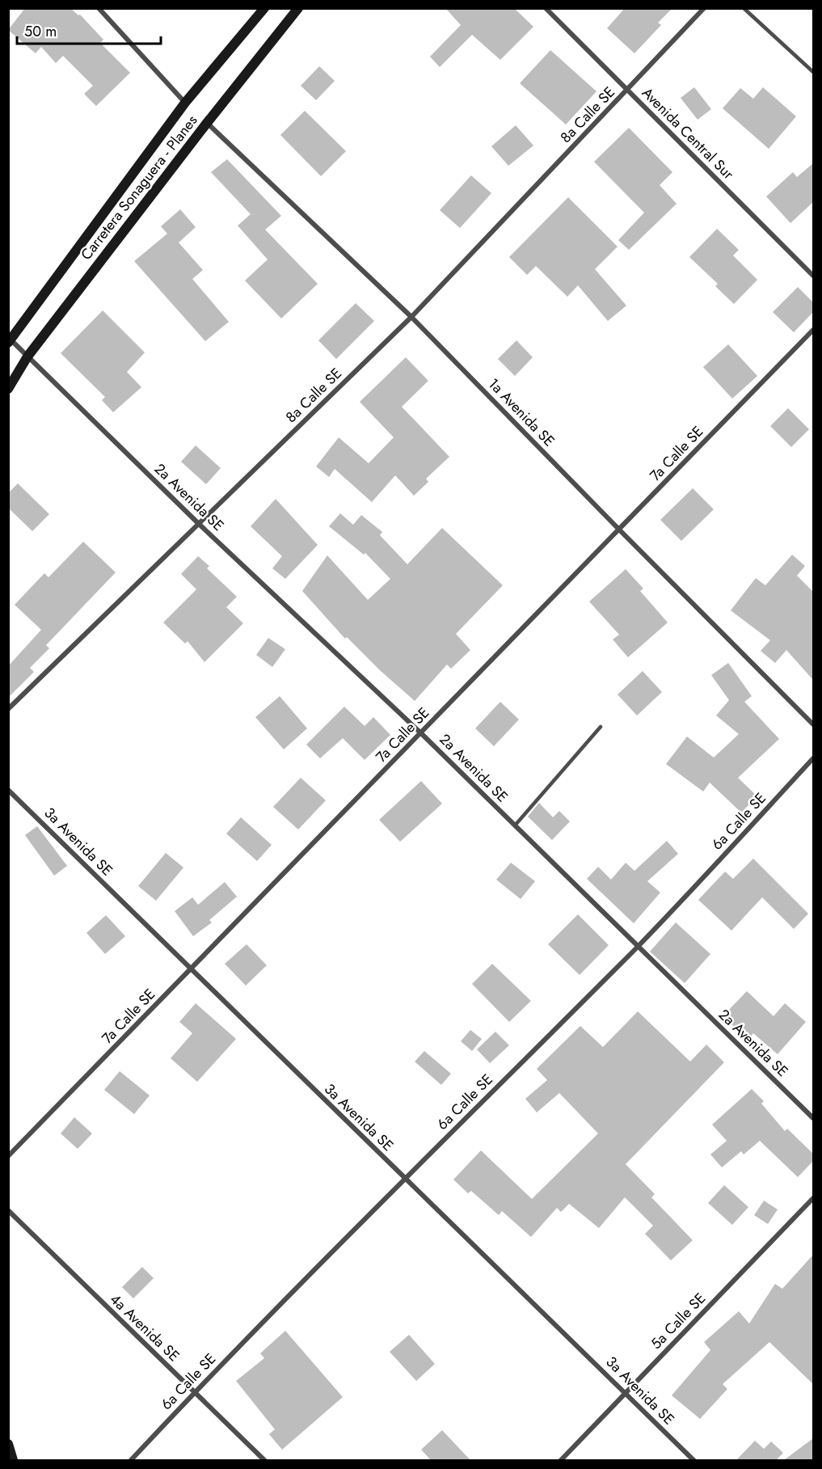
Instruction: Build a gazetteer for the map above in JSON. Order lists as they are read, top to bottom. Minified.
{"streets":{"main road":["Carretera Sonaguera - Planes"],"street":["8a Calle SE","Avenida Central Sur","1a Avenida SE","7a Calle SE","2a Avenida SE","6a Calle SE","3a Avenida SE","5a Calle SE","4a Avenida SE"]},"crossings":[["8a Calle SE","Avenida Central Sur"],["8a Calle SE","1a Avenida SE"],["8a Calle SE","2a Avenida SE"],["Carretera Sonaguera - Planes","1a Avenida SE"],["Carretera Sonaguera - Planes","2a Avenida SE"],["1a Avenida SE","7a Calle SE"],["7a Calle SE","2a Avenida SE"],["7a Calle SE","3a Avenida SE"],["2a Avenida SE","6a Calle SE"],["6a Calle SE","3a Avenida SE"],["6a Calle SE","4a Avenida SE"],["3a Avenida SE","5a Calle SE"]],"scale_bar":"50 m"}
